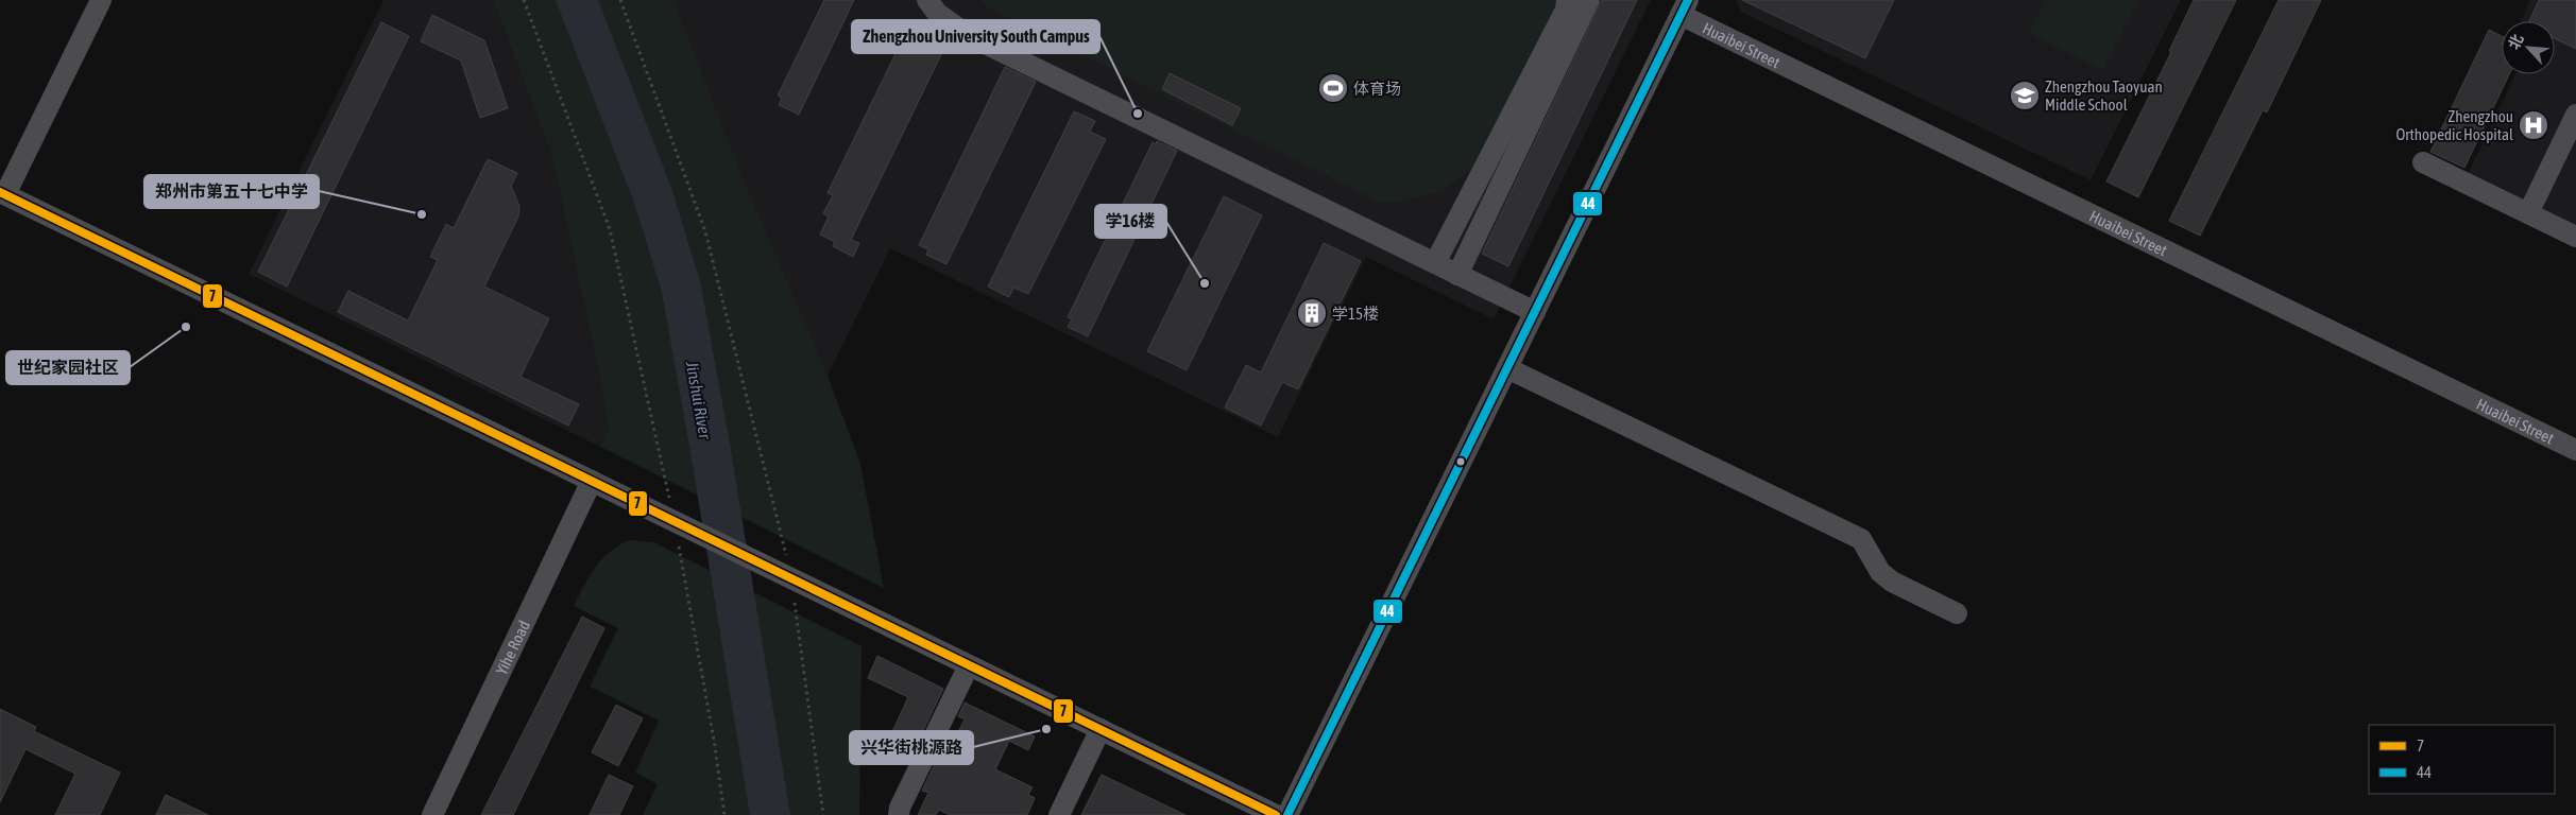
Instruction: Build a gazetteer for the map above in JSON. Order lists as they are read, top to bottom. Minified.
{"streets":{"street":["Huaibei Street","Yihe Road"]},"water":["Jinshui River"],"places":{"sports":["体育场"],"school or university":["Zhengzhou Taoyuan Middle School"],"other":["Zhengzhou University South Campus","郑州市第五十七中学","学16楼","世纪家园社区","兴华街桃源路"],"hospital":["Zhengzhou Orthopedic Hospital"],"building":["学15楼"]},"lines":["transit line 44","transit line 7"],"legend":["7","44"],"north":"top left"}
